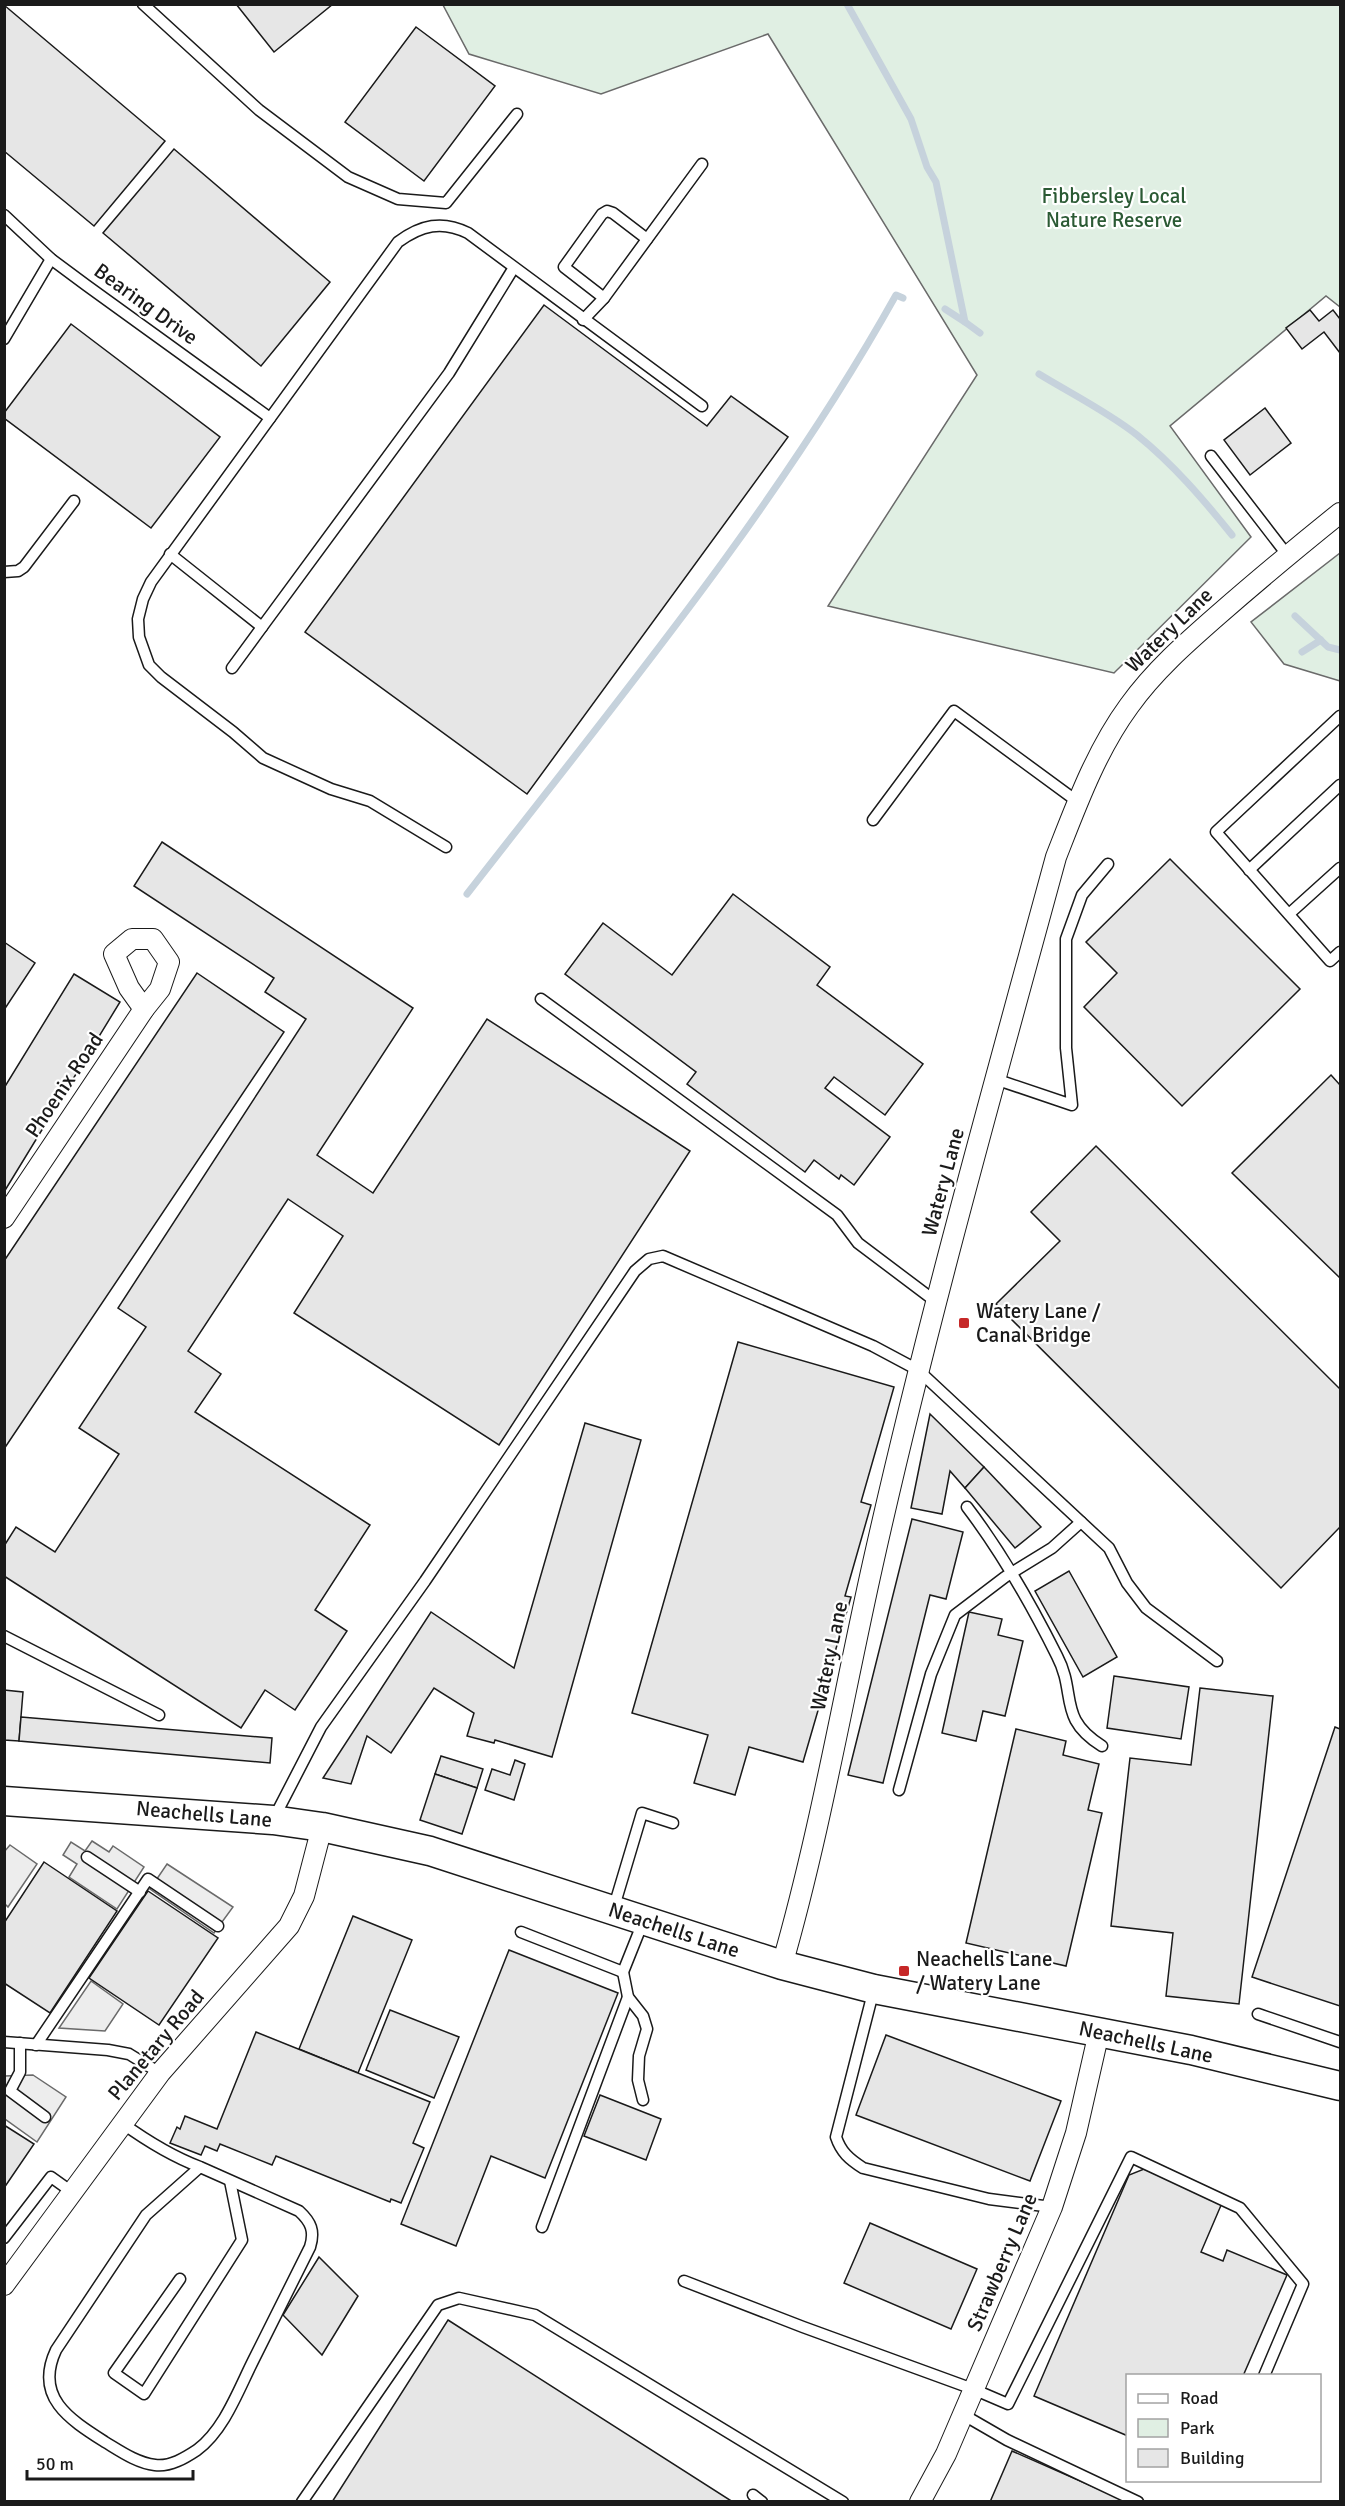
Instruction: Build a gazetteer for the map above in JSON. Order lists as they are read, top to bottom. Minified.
{"streets":{"street":["Watery Lane","Phoenix Road","Neachells Lane","Planetary Road","Strawberry Lane"],"lane":["Bearing Drive"]},"crossings":[["Watery Lane","Neachells Lane"],["Neachells Lane","Planetary Road"],["Neachells Lane","Strawberry Lane"]],"parks":["Fibbersley Local Nature Reserve"],"places":{"transit":["Watery Lane / Canal Bridge","Neachells Lane / Watery Lane"]},"legend":["Road","Park","Building"],"scale_bar":"50 m"}
